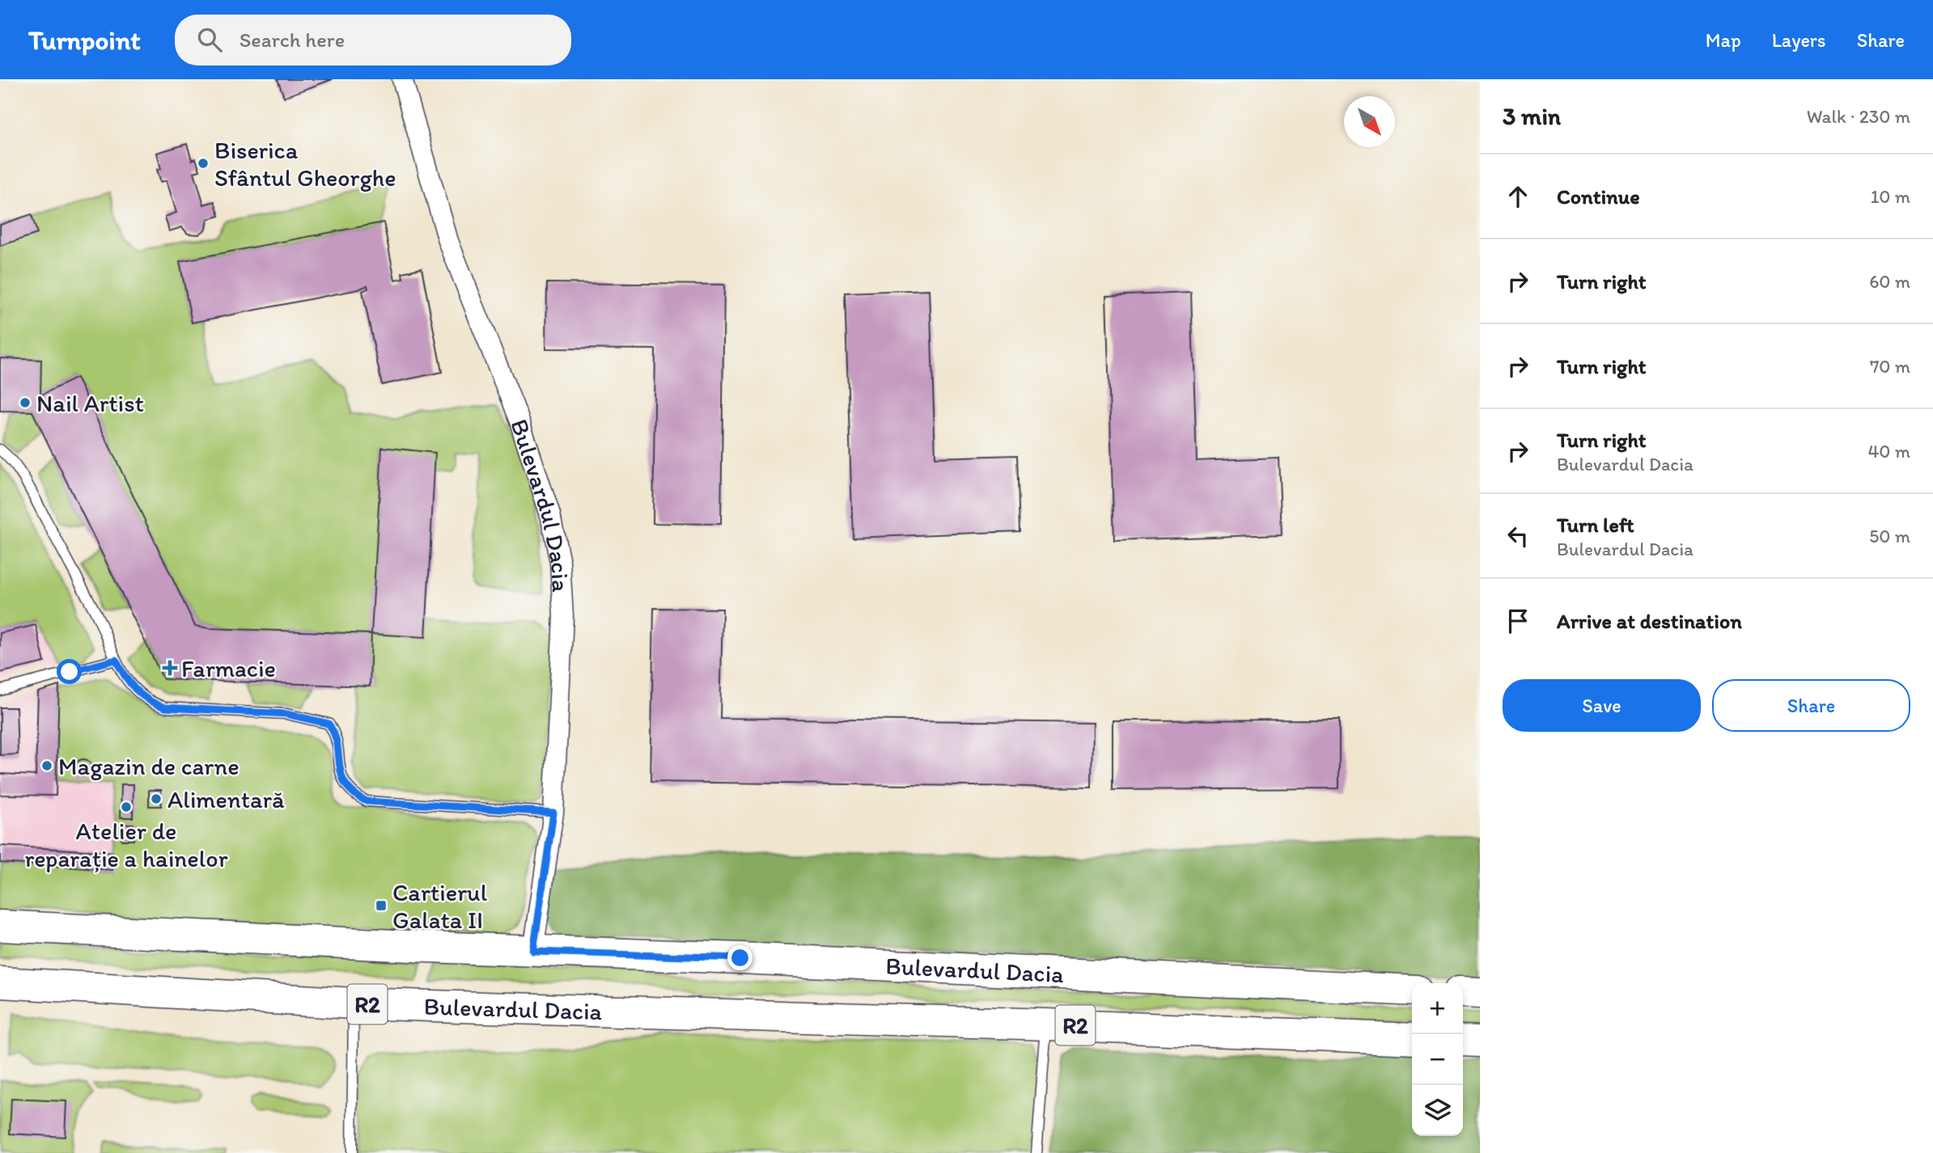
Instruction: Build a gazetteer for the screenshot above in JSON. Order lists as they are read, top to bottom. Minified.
{"streets":{"main road":["Bulevardul Dacia","R2"]},"places":{"other":["Biserica Sfântul Gheorghe","Nail Artist","Magazin de carne","Alimentară","Atelier de reparație a hainelor"],"health":["Farmacie"],"transit":["Cartierul Galata II"]},"north":"bottom right","page":{"header":"Turnpoint","search":"Search here","nav":["Map","Layers","Share"],"heading":["3 min","Walk · 230 m"],"list":[["Continue","10 m"],["Turn right","60 m"],["Turn right","70 m"],["Turn right","Bulevardul Dacia","40 m"],["Turn left","Bulevardul Dacia","50 m"],"Arrive at destination"],"buttons":["Save","Share"],"map_buttons":["+","−"]}}
